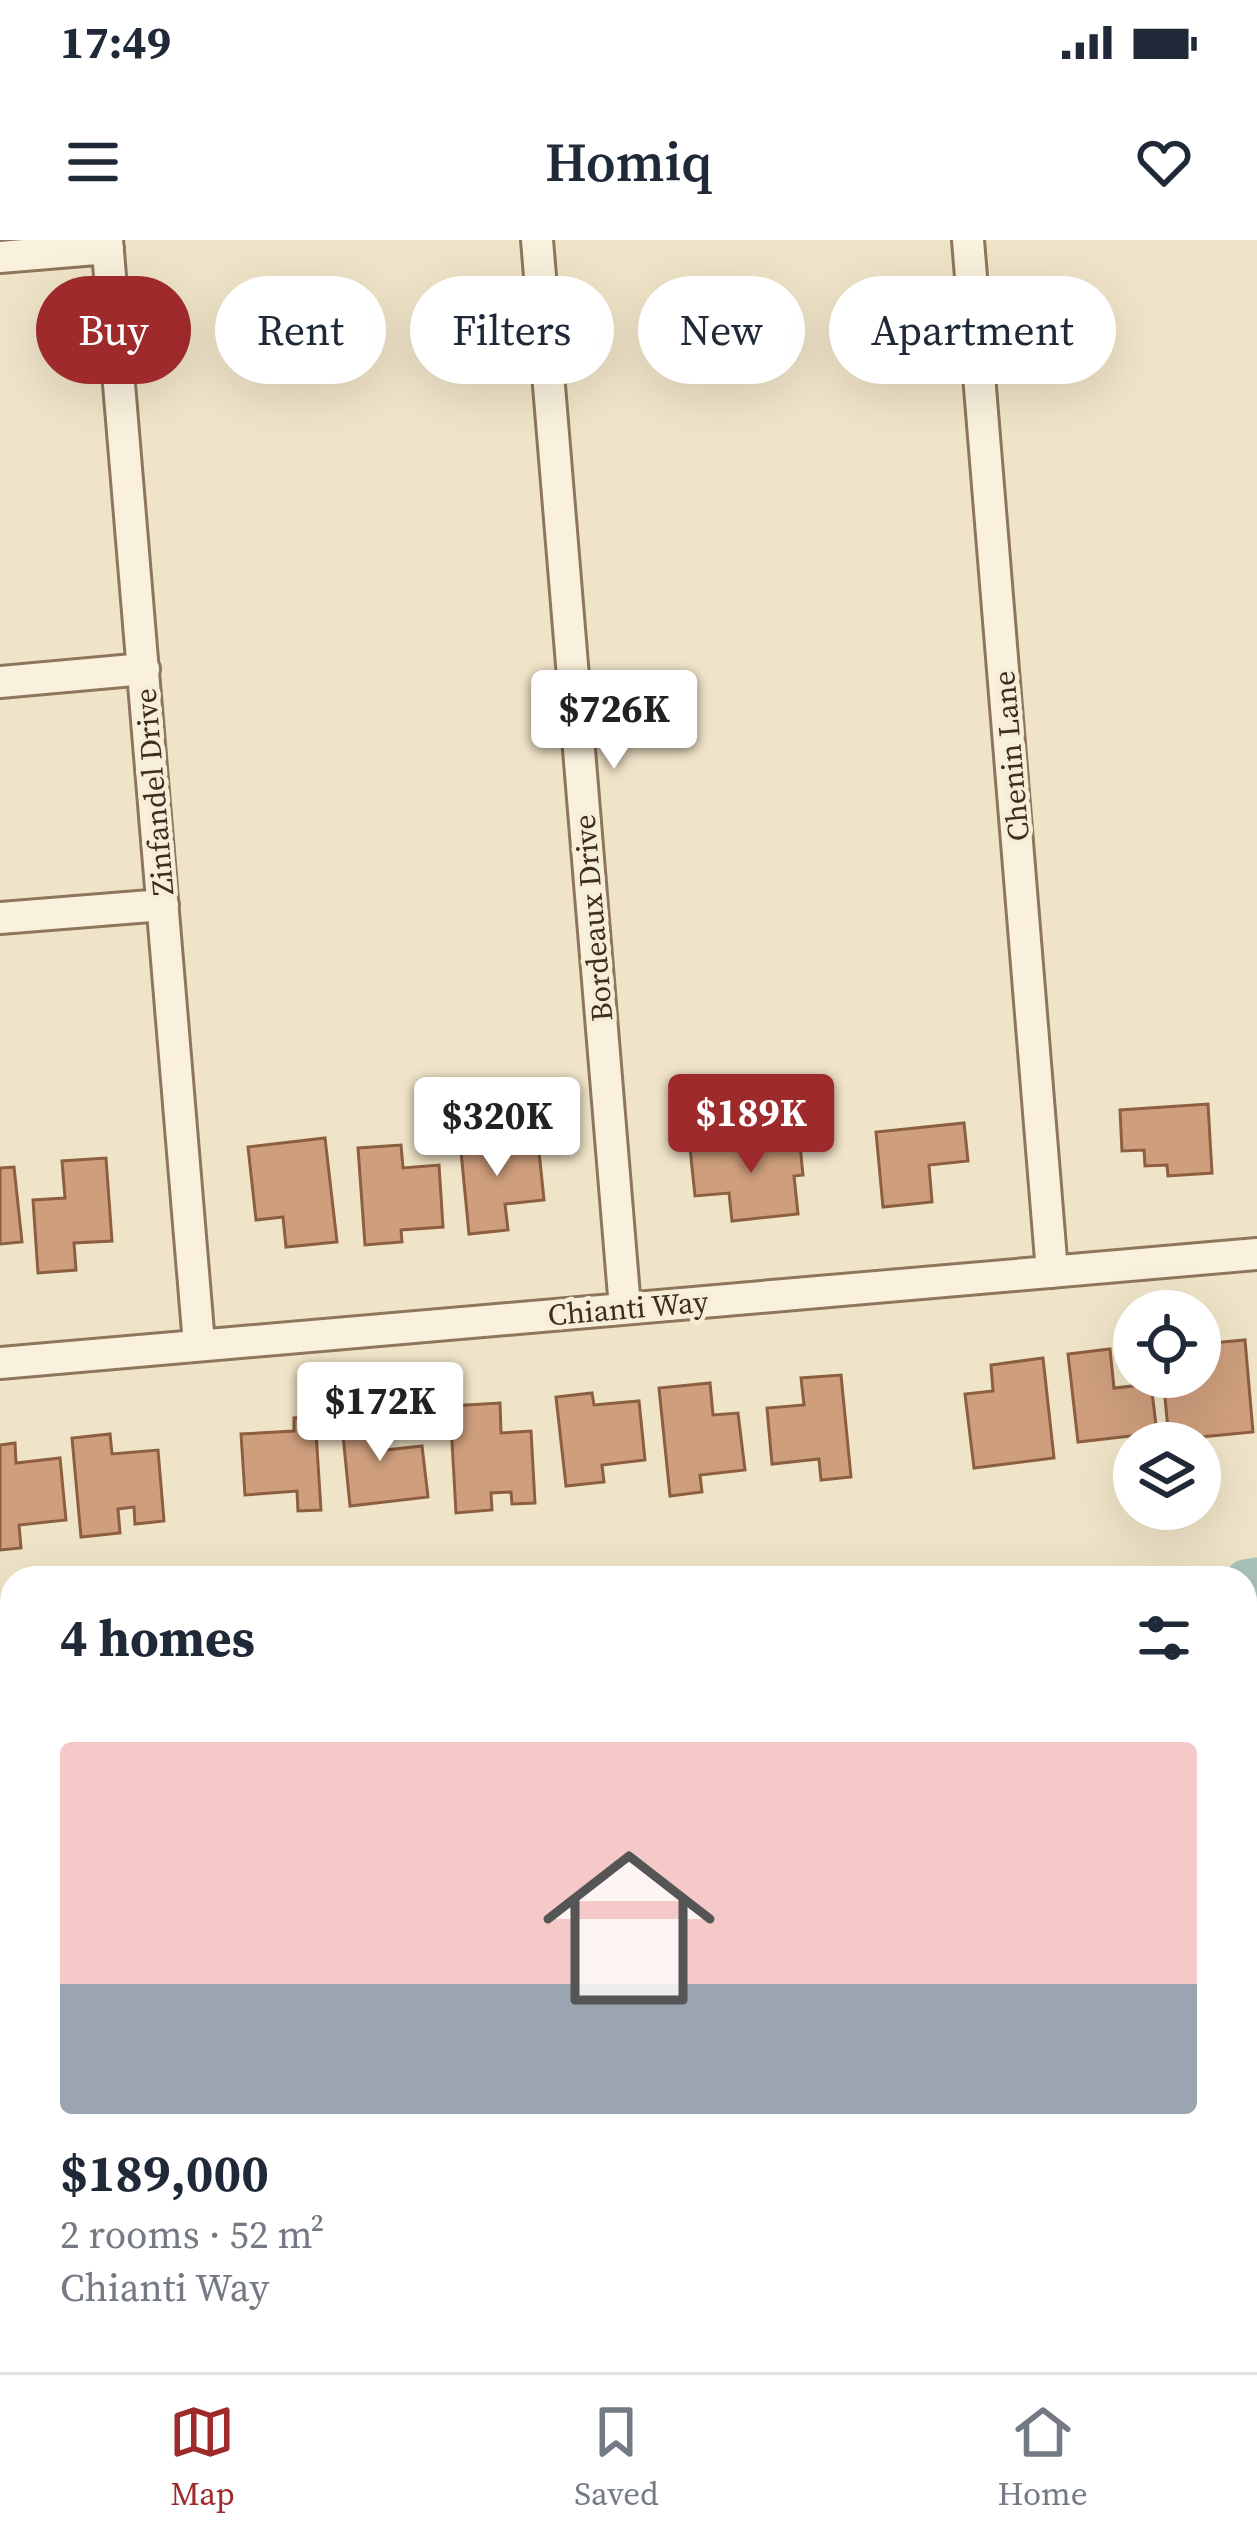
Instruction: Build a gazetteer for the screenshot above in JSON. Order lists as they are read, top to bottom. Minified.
{"streets":{"street":["Chenin Lane","Zinfandel Drive","Bordeaux Drive","Chianti Way"]},"crossings":[["Chenin Lane","Chianti Way"],["Zinfandel Drive","Chianti Way"],["Bordeaux Drive","Chianti Way"]],"page":{"status":"17:49","header":"Homiq","chip":["Buy","Rent","Filters","New","Apartment"],"price":["$726K","$189K","$320K","$172K"],"heading":"4 homes","list":[{"name":"$189,000","note":"2 rooms · 52 m² · Chianti Way"}],"tabs":["Map","Saved","Home"]}}
